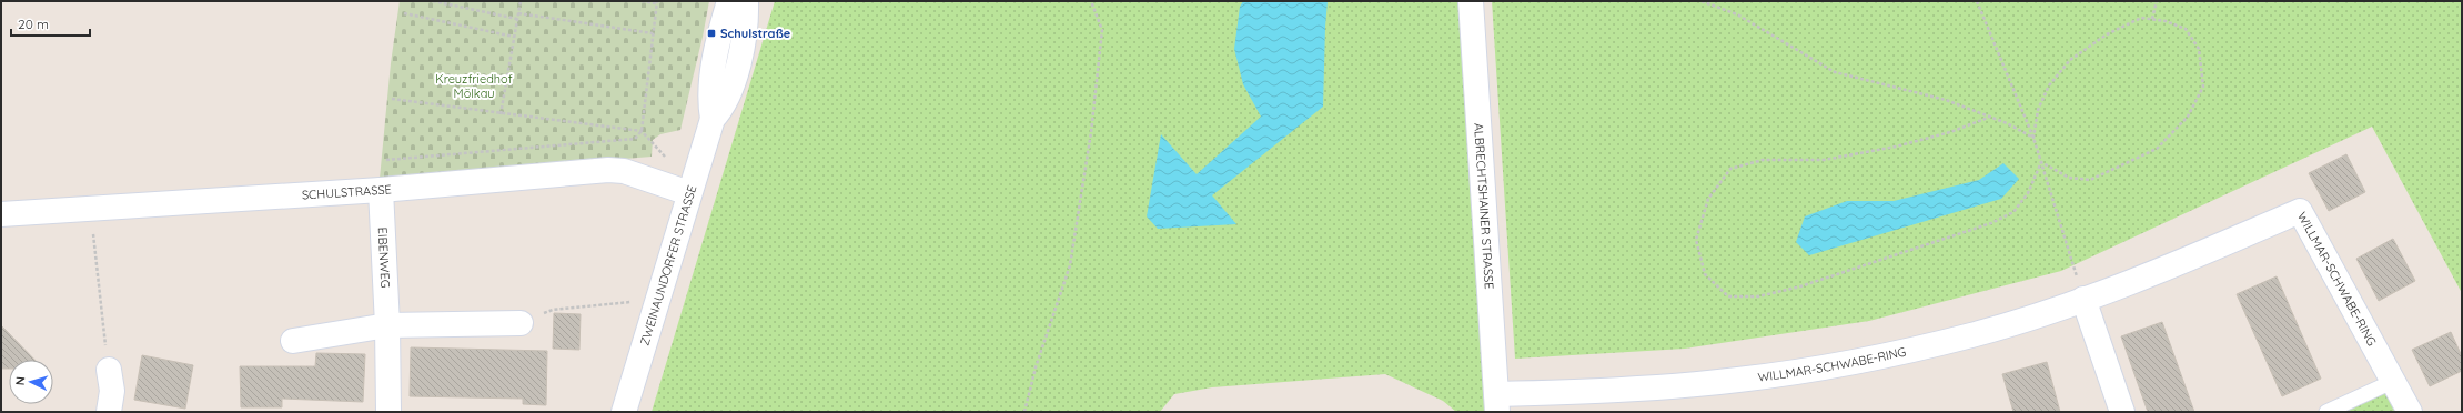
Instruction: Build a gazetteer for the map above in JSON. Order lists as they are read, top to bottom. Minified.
{"streets":{"street":["SCHULSTRASSE","ALBRECHTSHAINER STRASSE","EIBENWEG","ZWEINAUNDORFER STRASSE","WILLMAR-SCHWABE-RING"]},"crossings":[["SCHULSTRASSE","EIBENWEG"],["SCHULSTRASSE","ZWEINAUNDORFER STRASSE"],["ALBRECHTSHAINER STRASSE","WILLMAR-SCHWABE-RING"]],"parks":["Kreuzfriedhof Mölkau"],"places":{"transit":["Schulstraße"]},"scale_bar":"20 m","north":"left"}
